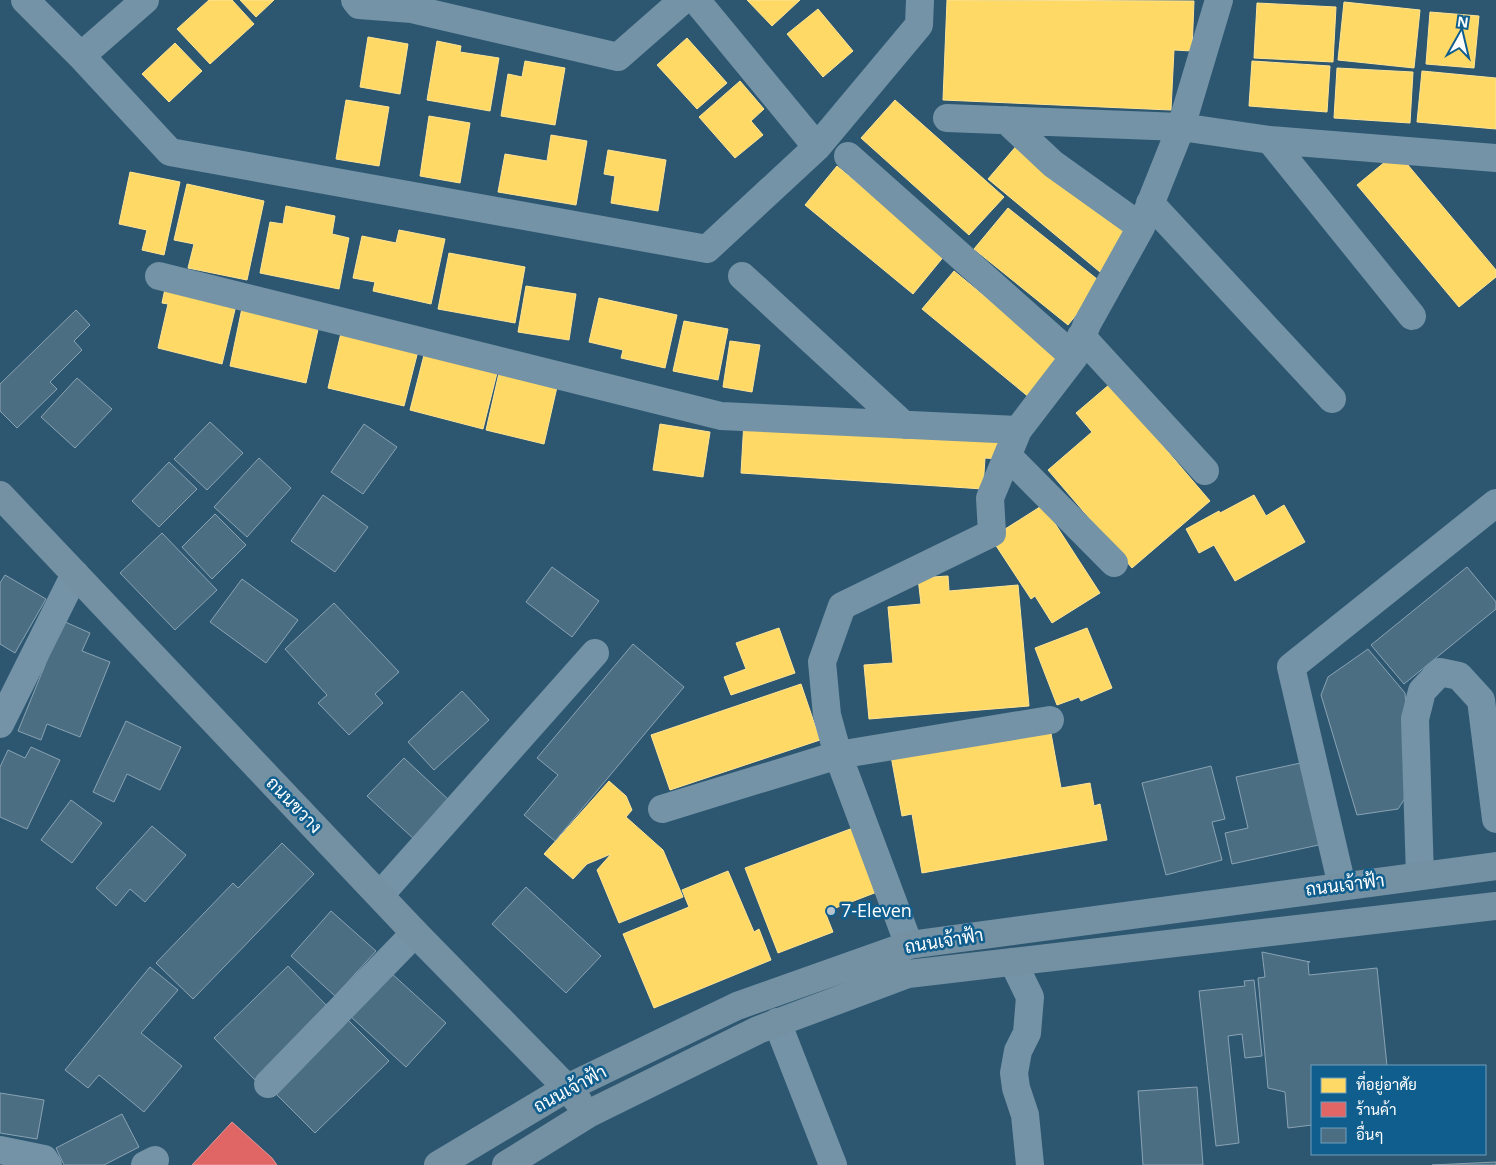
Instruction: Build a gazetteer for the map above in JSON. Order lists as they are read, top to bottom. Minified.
{"streets":{"main road":["ถนนขวาง","ถนนเจ้าฟ้า"]},"crossings":[["ถนนขวาง","ถนนเจ้าฟ้า"]],"places":["7-Eleven"],"legend":["ที่อยู่อาศัย","ร้านค้า","อื่นๆ"],"north":"top"}
